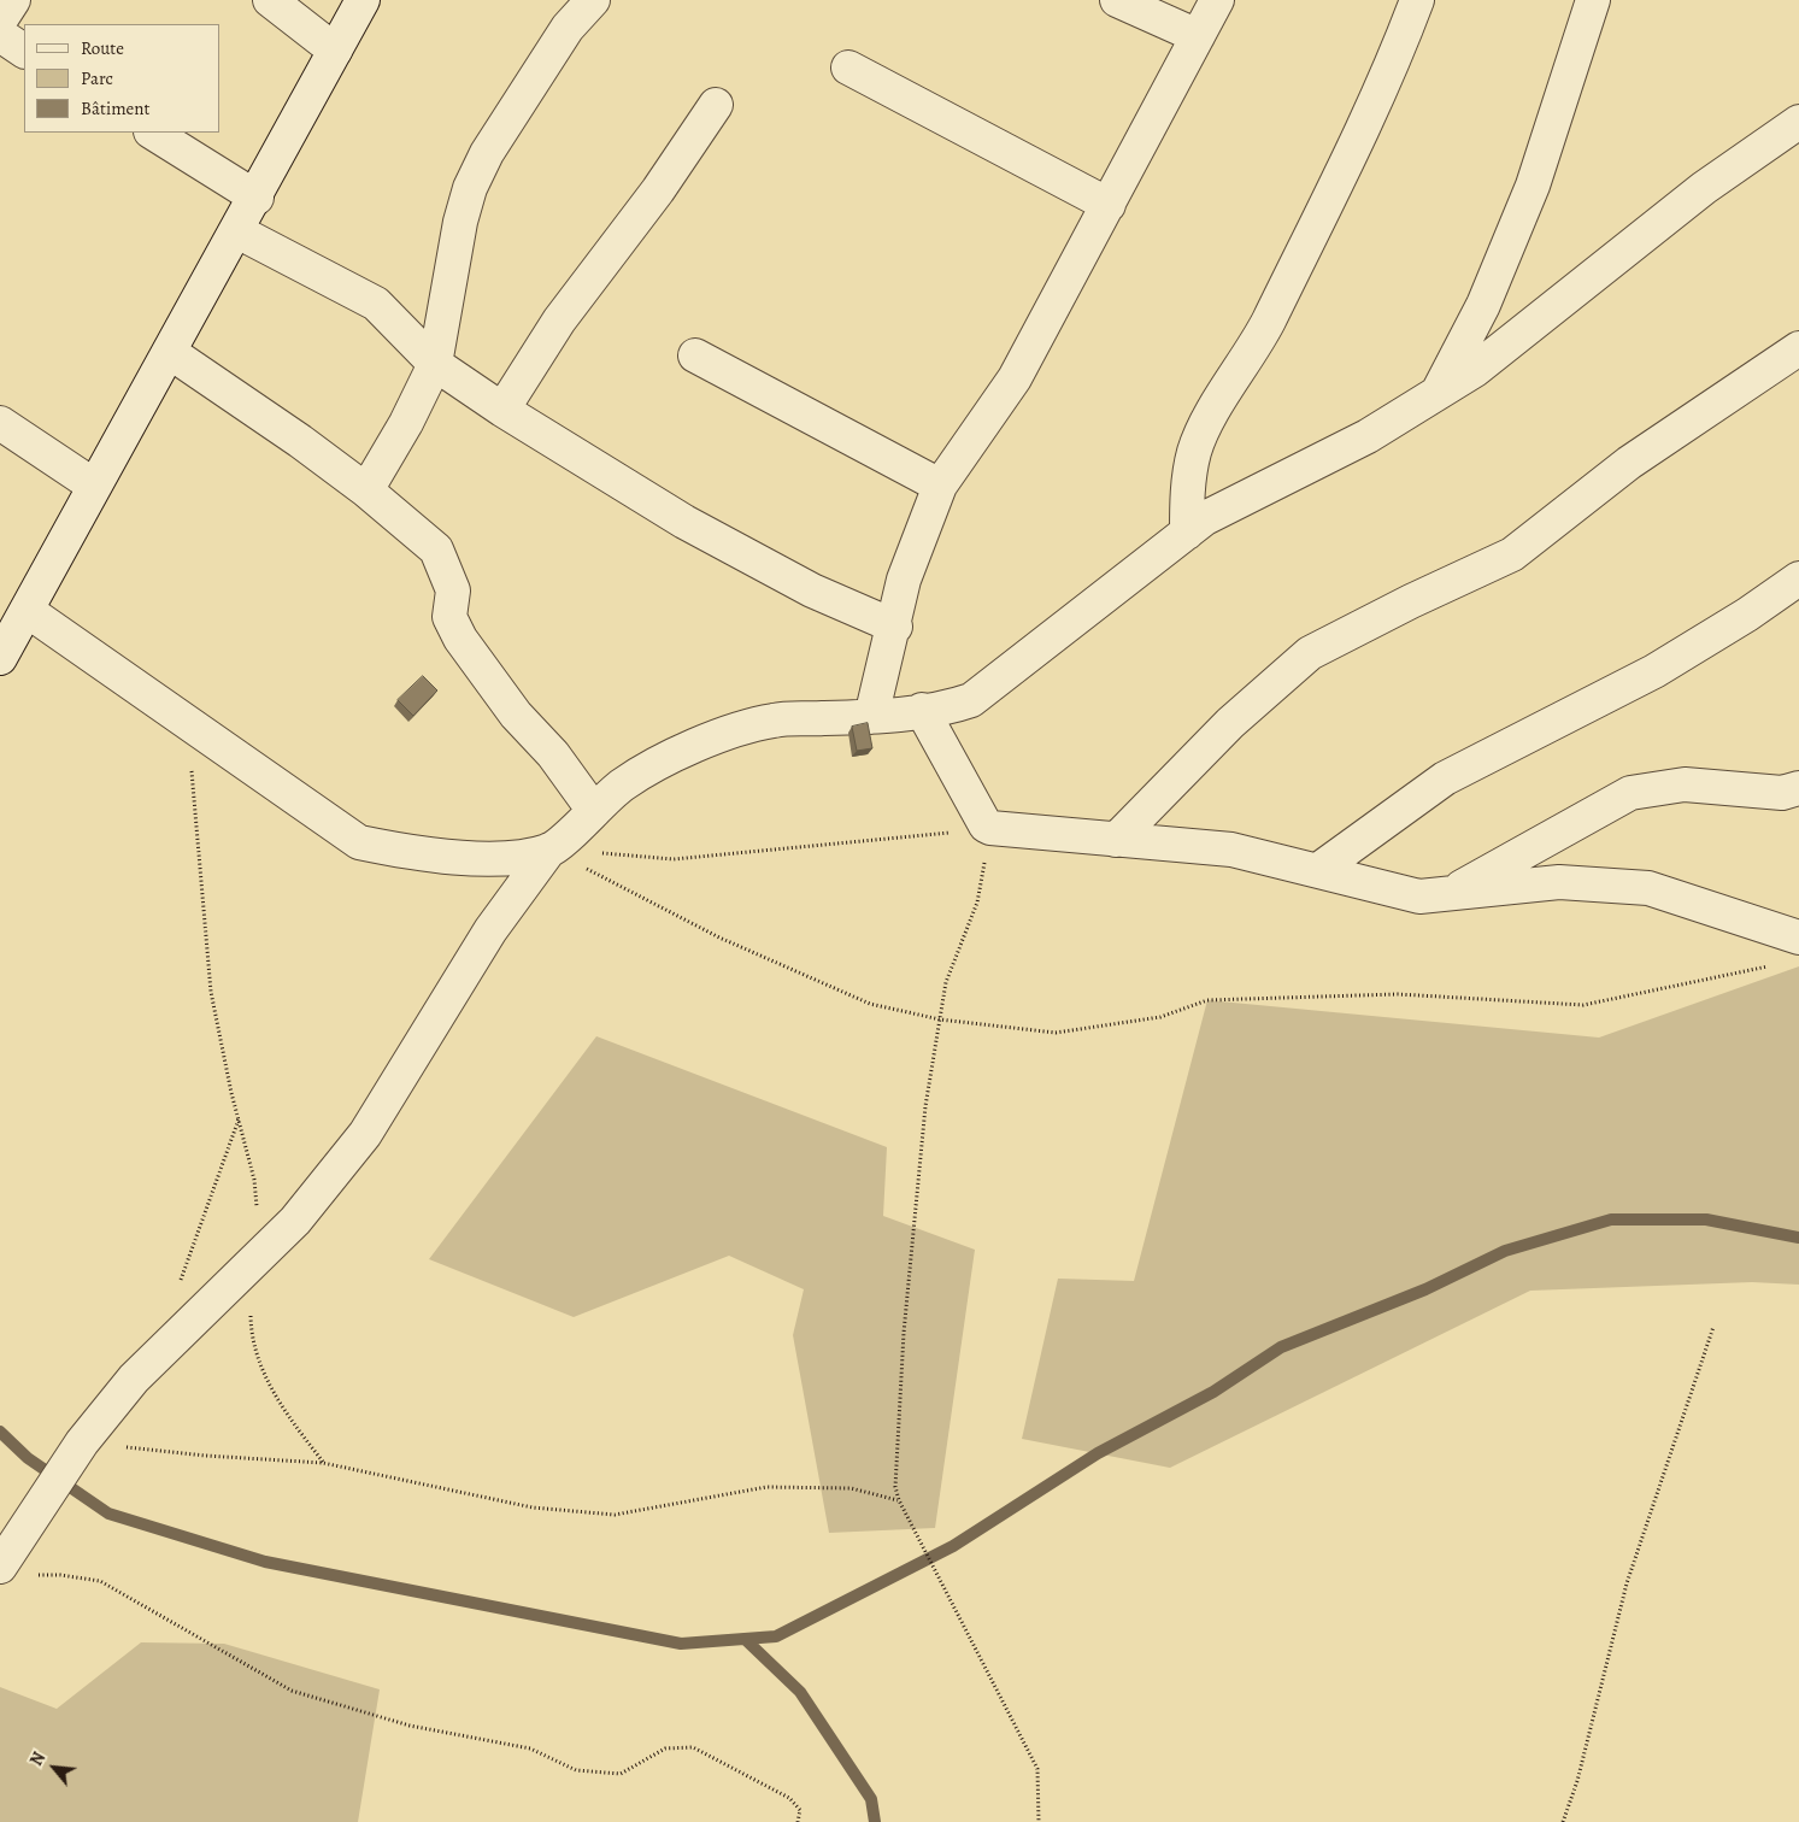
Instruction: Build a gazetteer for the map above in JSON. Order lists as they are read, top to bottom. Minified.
{"legend":["Route","Parc","Bâtiment"],"north":"top left"}
